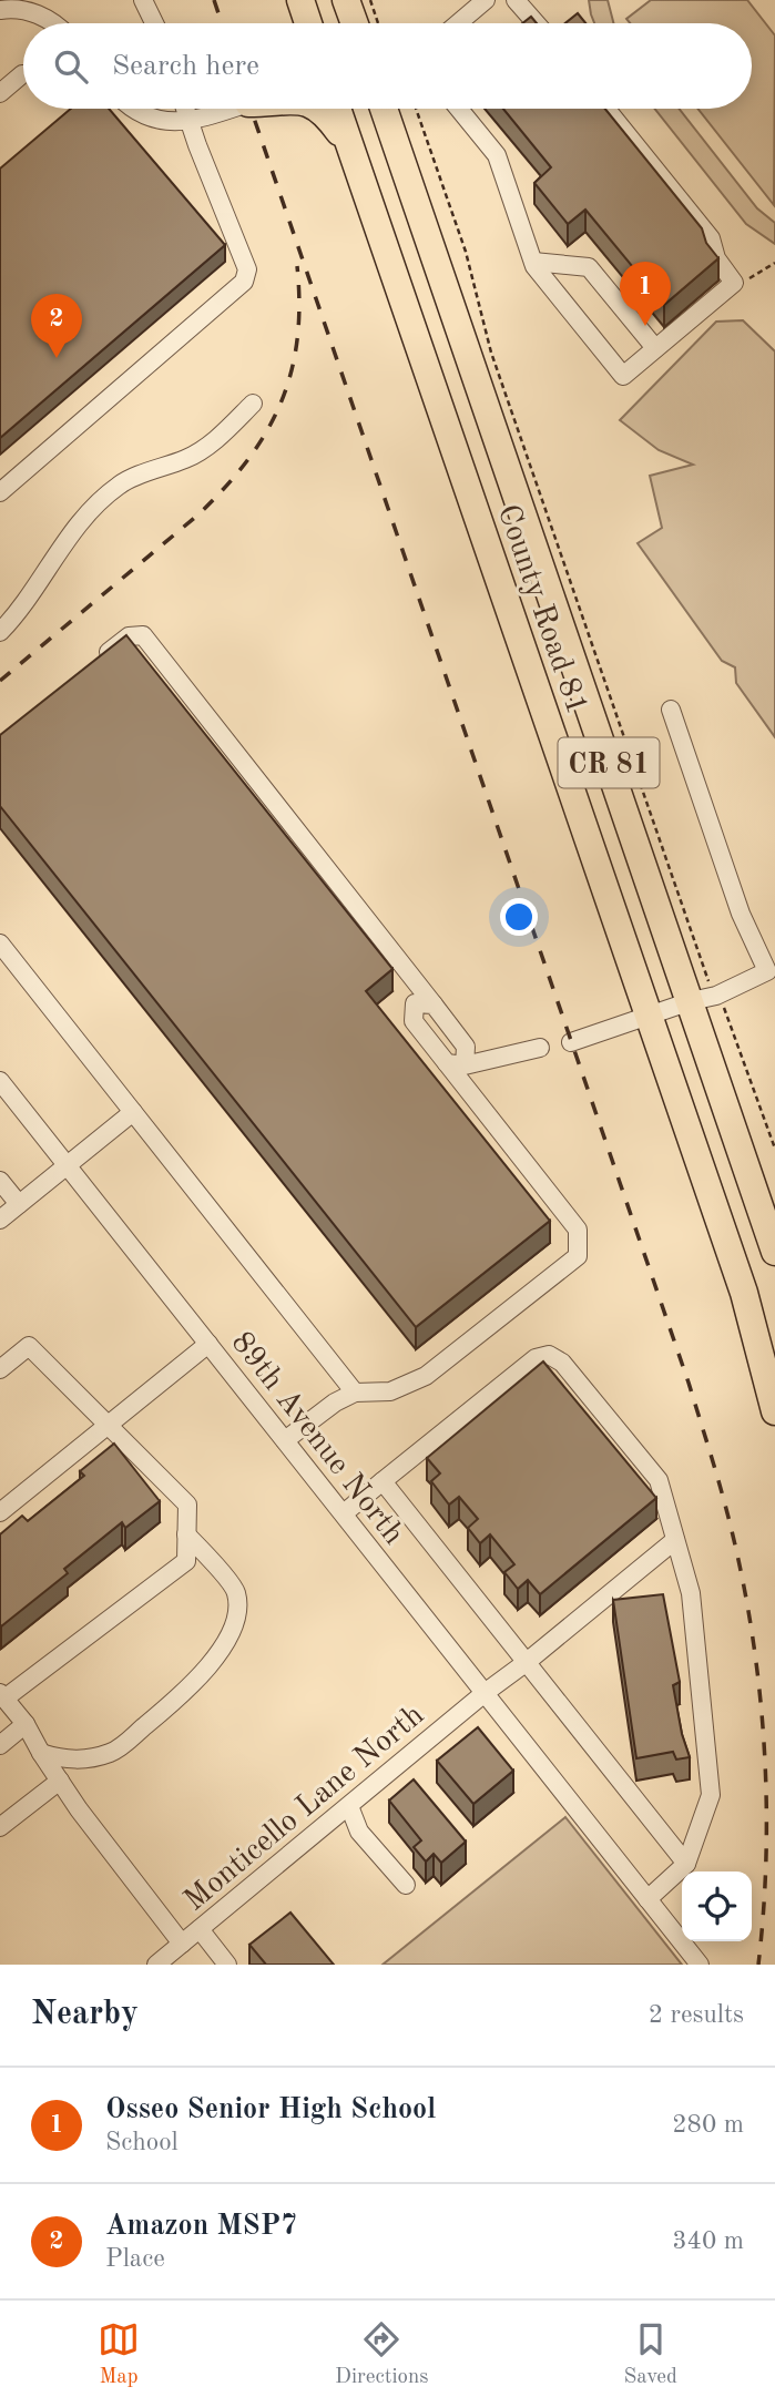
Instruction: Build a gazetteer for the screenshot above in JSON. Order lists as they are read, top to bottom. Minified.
{"streets":{"highway":["County Road 81","CR 81"],"street":["89th Avenue North","Monticello Lane North"]},"crossings":[["89th Avenue North","Monticello Lane North"]],"page":{"search":"Search here","pins":["1","2"],"heading":["Nearby","2 results"],"list":[{"mark":"1","name":"Osseo Senior High School","note":"School","value":"280 m"},{"mark":"2","name":"Amazon MSP7","note":"Place","value":"340 m"}],"nav":["Map","Directions","Saved"]}}
